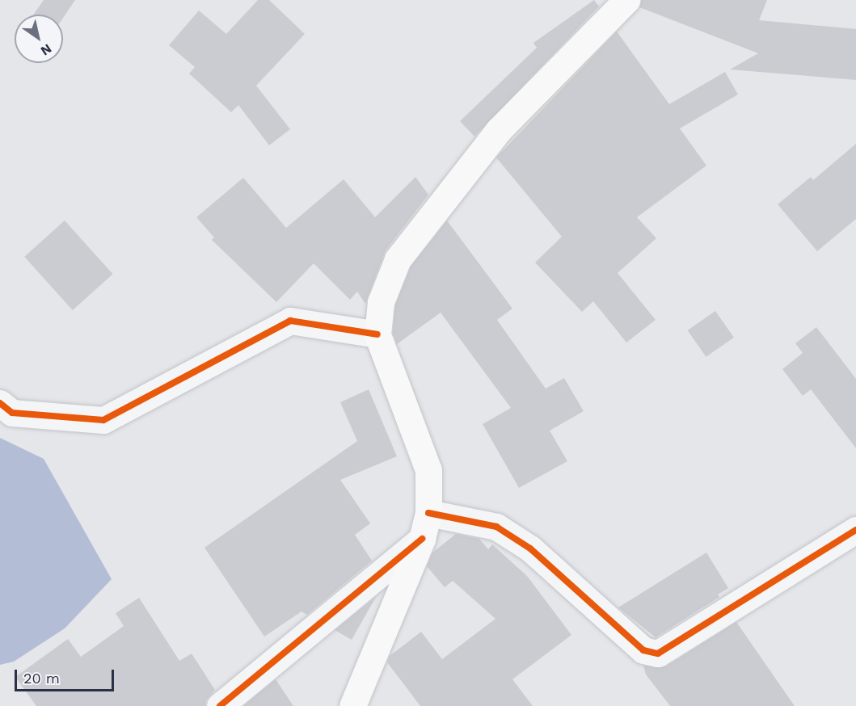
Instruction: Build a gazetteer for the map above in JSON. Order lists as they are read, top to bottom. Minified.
{"scale_bar":"20 m","north":"bottom right"}
